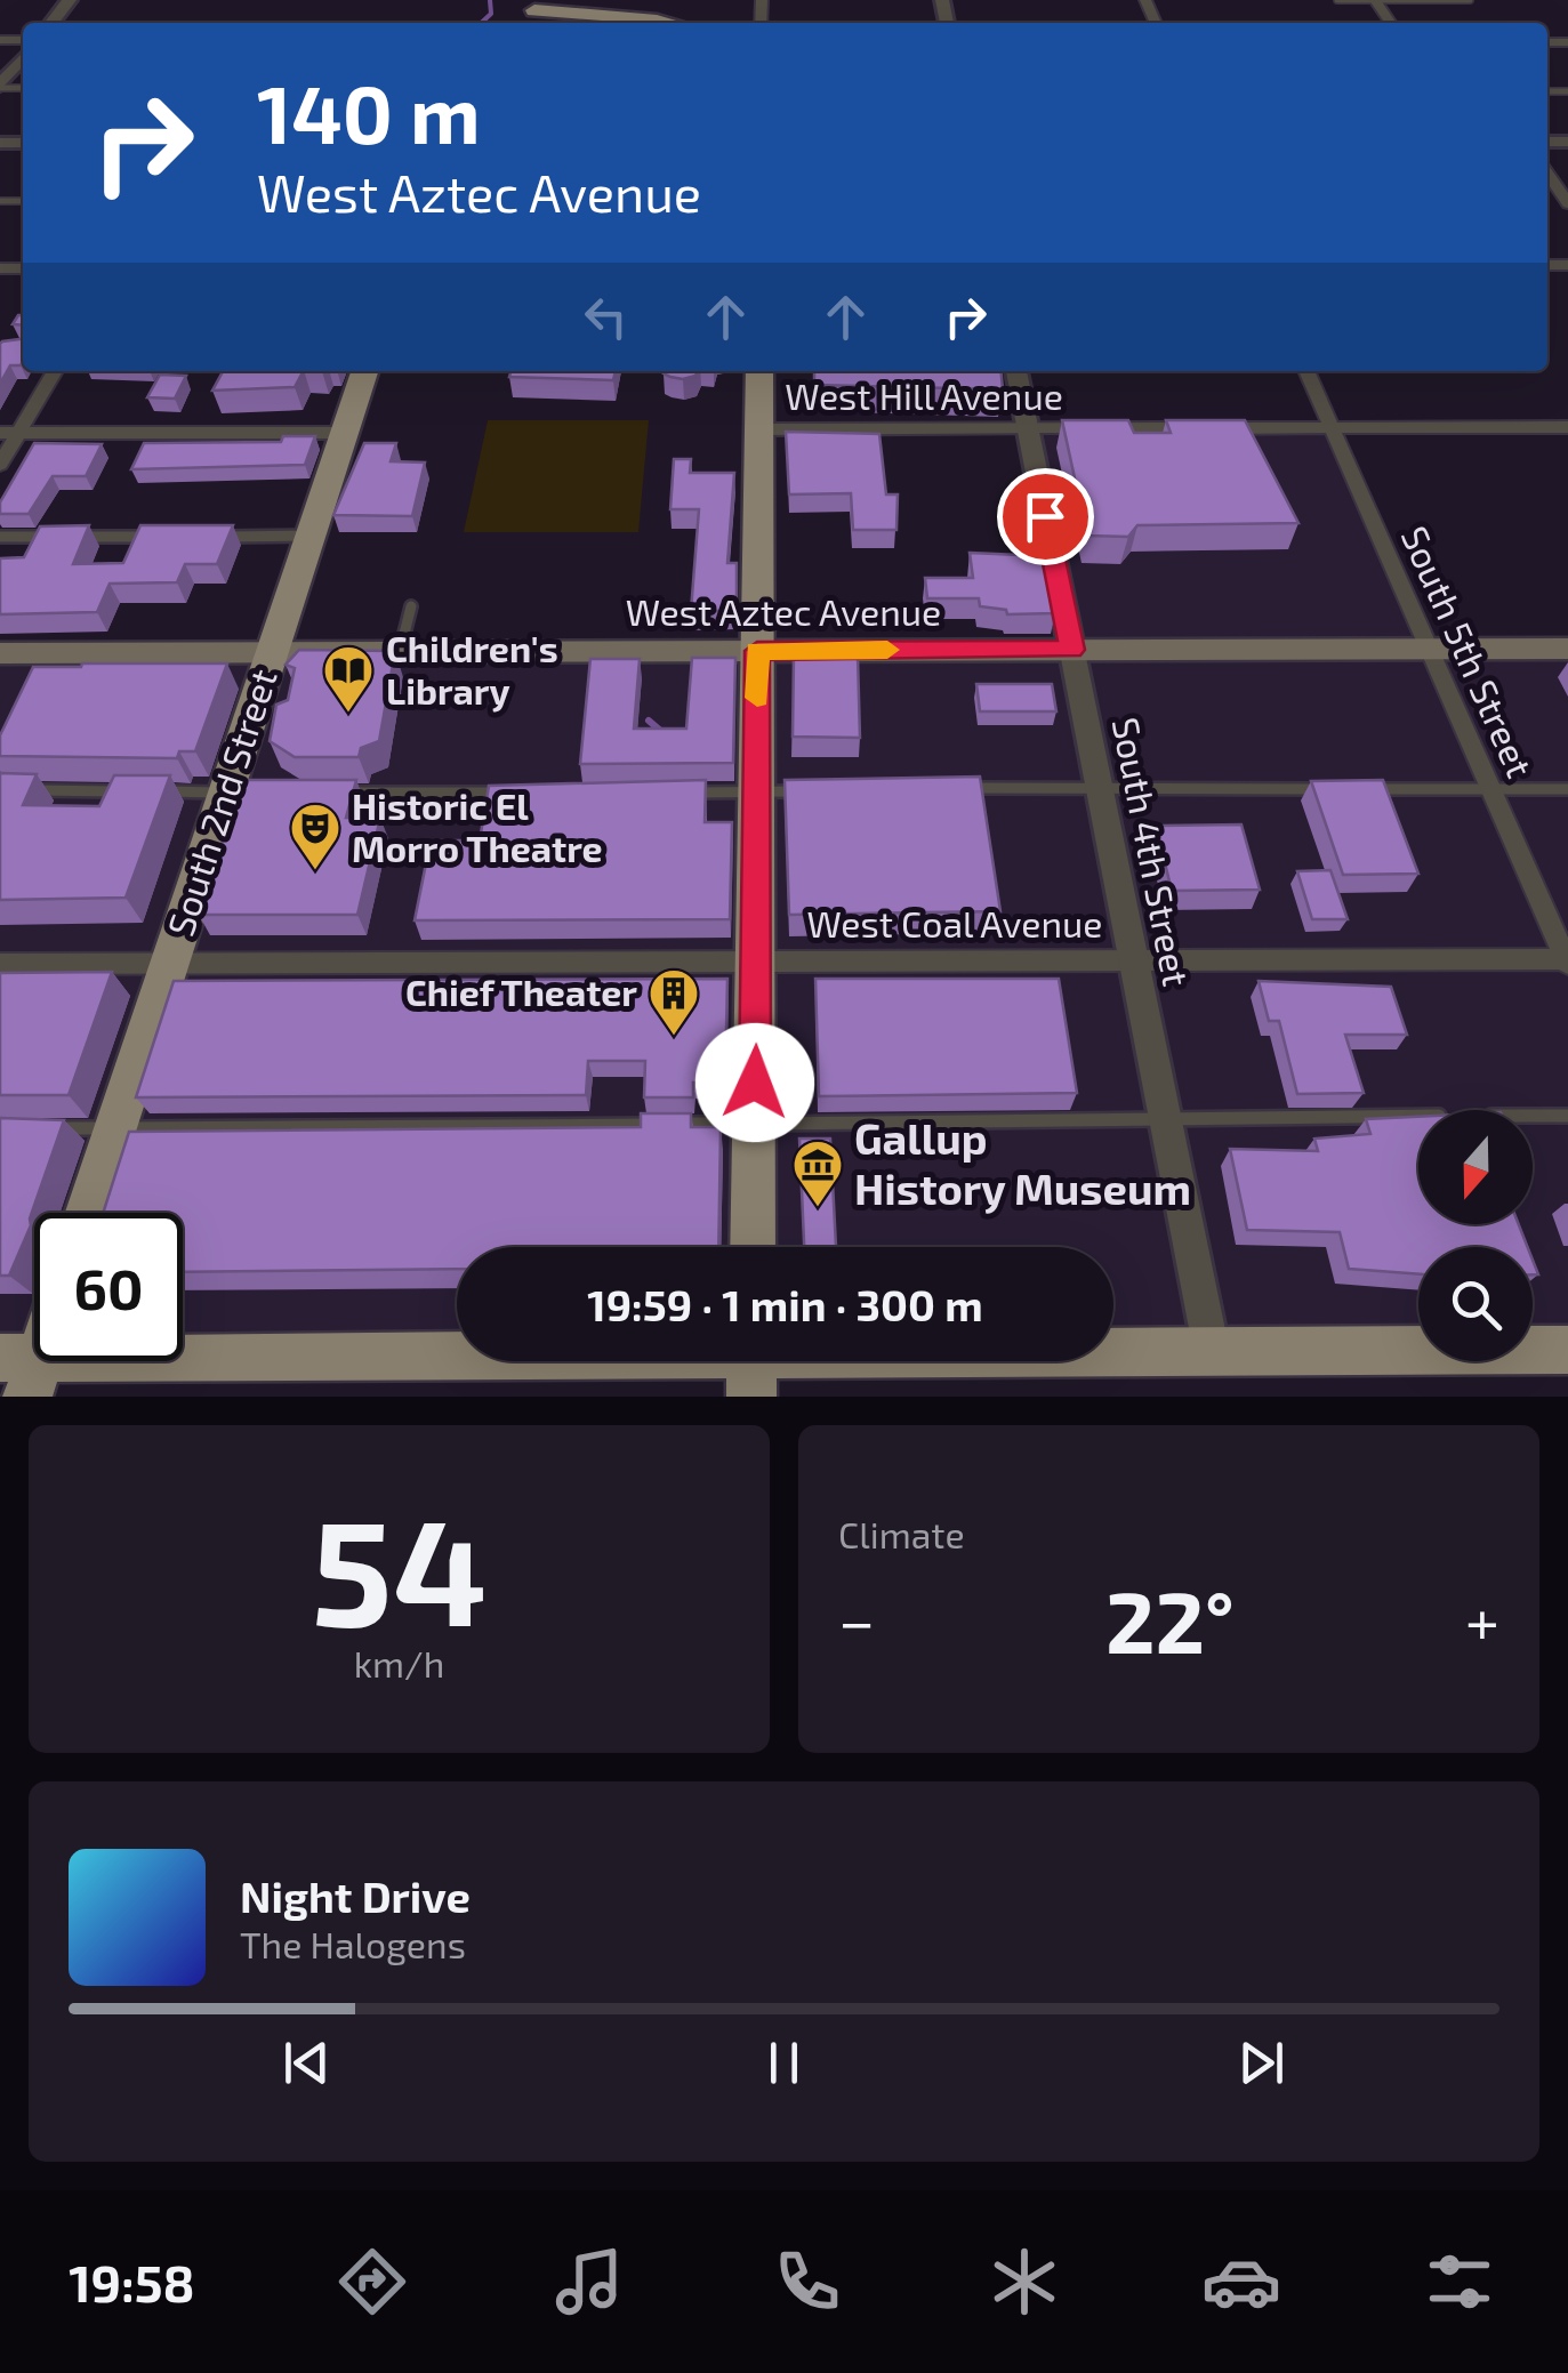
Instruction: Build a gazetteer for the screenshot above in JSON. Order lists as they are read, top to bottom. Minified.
{"streets":{"main road":["West Aztec Avenue","South 2nd Street"],"street":["West Hill Avenue","South 5th Street","South 4th Street","West Coal Avenue"]},"crossings":[["West Hill Avenue","South 5th Street"],["West Hill Avenue","South 4th Street"],["West Aztec Avenue","South 5th Street"],["West Aztec Avenue","South 2nd Street"],["West Aztec Avenue","South 4th Street"],["South 5th Street","West Coal Avenue"],["South 2nd Street","West Coal Avenue"],["South 4th Street","West Coal Avenue"]],"places":{"library":["Children's Library"],"theatre":["Historic El Morro Theatre"],"building":["Chief Theater"],"museum":["Gallup History Museum"]},"north":"bottom","page":{"turn":["140 m","West Aztec Avenue"],"limit":"60","trip":"19:59 · 1 min · 300 m","tile":[["54","km/h"],"Climate"],"heat":["−","22°","+"],"song":["Night Drive","The Halogens"],"tabs":"19:58"}}
